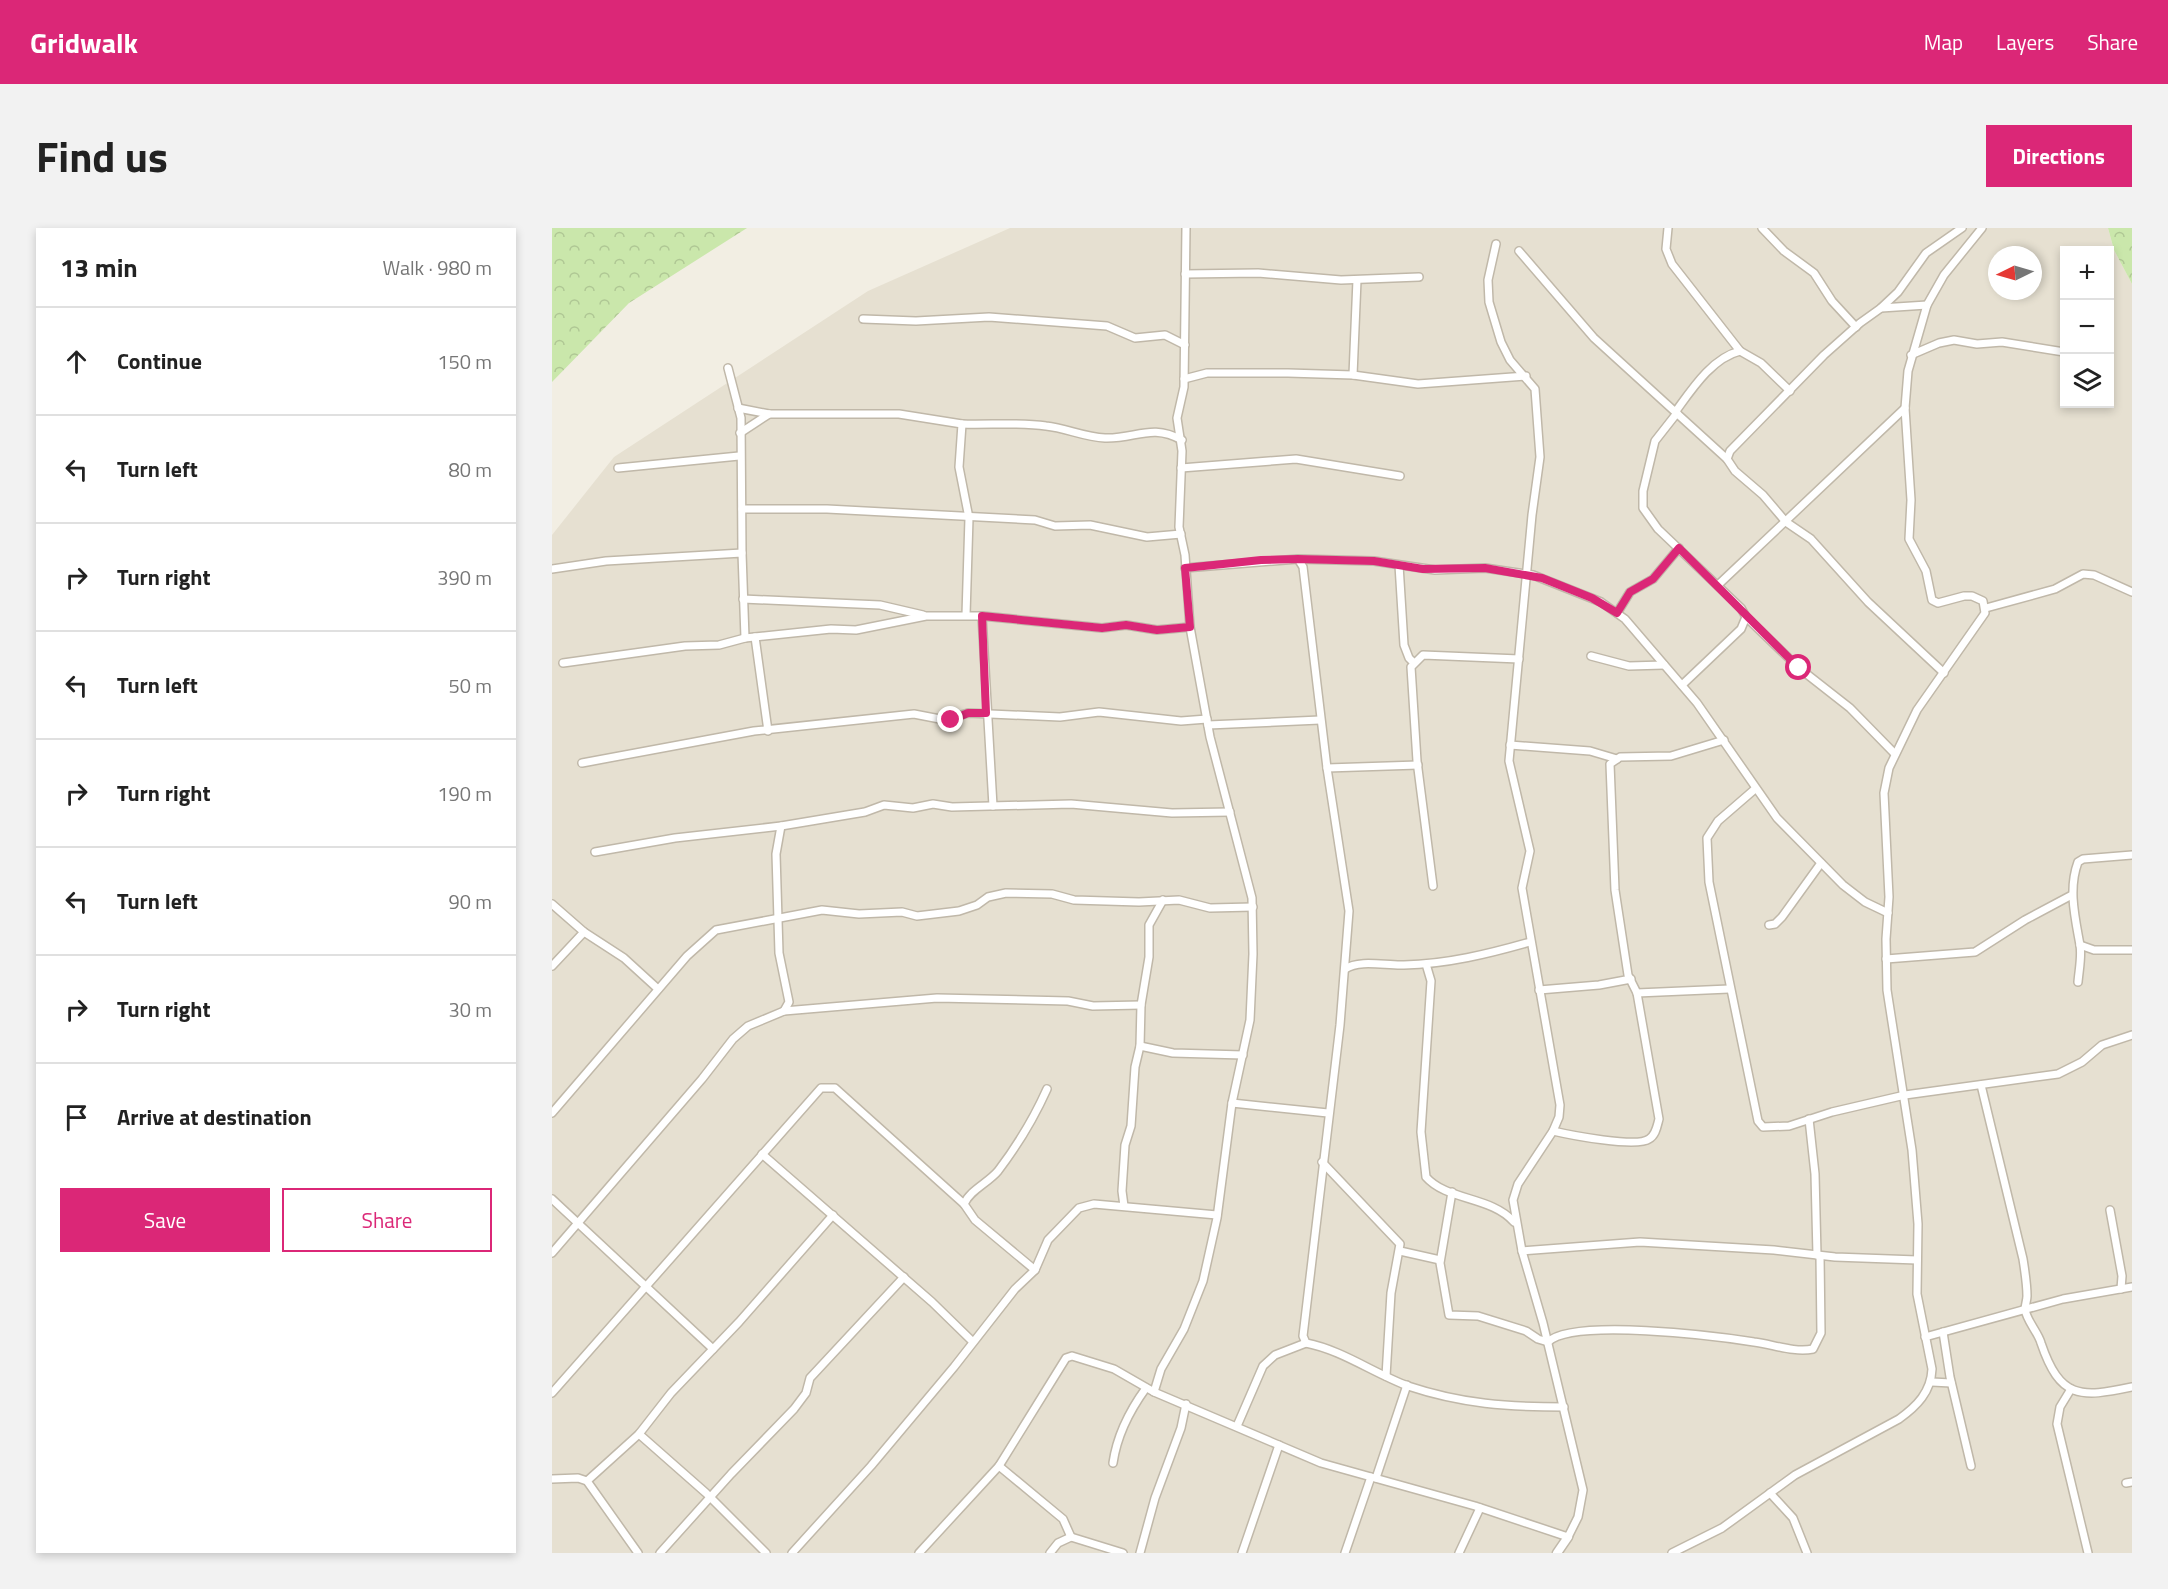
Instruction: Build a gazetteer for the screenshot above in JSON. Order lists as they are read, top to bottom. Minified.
{"north":"left","page":{"header":"Gridwalk","nav":["Map","Layers","Share"],"title":"Find us","buttons":["Directions",["Save","Share"]],"heading":["13 min","Walk · 980 m"],"map_buttons":["+","−"],"list":[["Continue","150 m"],["Turn left","80 m"],["Turn right","390 m"],["Turn left","50 m"],["Turn right","190 m"],["Turn left","90 m"],["Turn right","30 m"],"Arrive at destination"]}}
